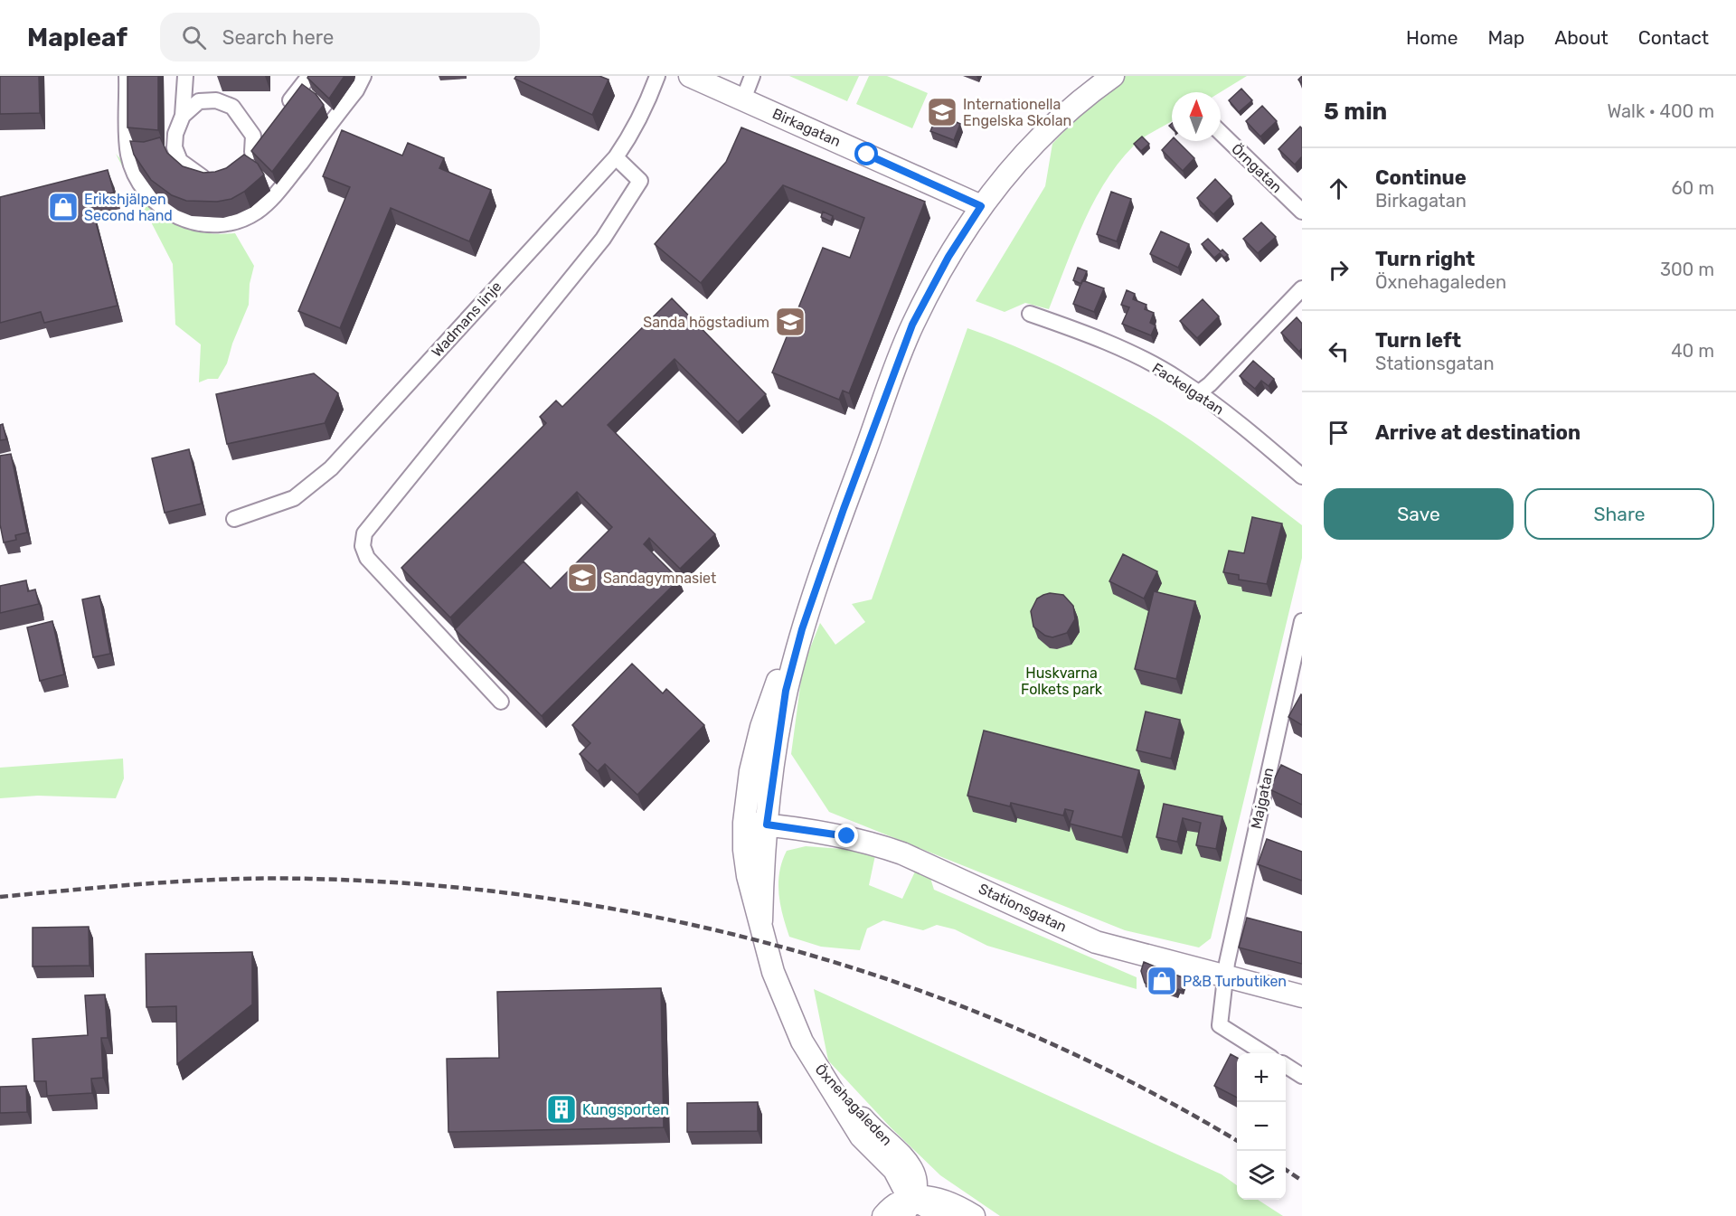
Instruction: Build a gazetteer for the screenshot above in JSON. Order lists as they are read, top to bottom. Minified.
{"streets":{"street":["Birkagatan","Örngatan","Wadmans linje","Fackelgatan","Majgatan","Stationsgatan","Öxnehagaleden"]},"crossings":[["Birkagatan","Öxnehagaleden"],["Majgatan","Stationsgatan"],["Stationsgatan","Öxnehagaleden"]],"parks":["Huskvarna Folkets park"],"places":{"school or university":["Internationella Engelska Skolan","Sanda högstadium","Sandagymnasiet"],"shop":["Erikshjälpen Second hand","P&B Turbutiken"],"building":["Kungsporten"]},"north":"top","page":{"header":"Mapleaf","search":"Search here","nav":["Home","Map","About","Contact"],"heading":["5 min","Walk · 400 m"],"list":[["Continue","Birkagatan","60 m"],["Turn right","Öxnehagaleden","300 m"],["Turn left","Stationsgatan","40 m"],"Arrive at destination"],"buttons":["Save","Share"],"map_buttons":["+","−"]}}
